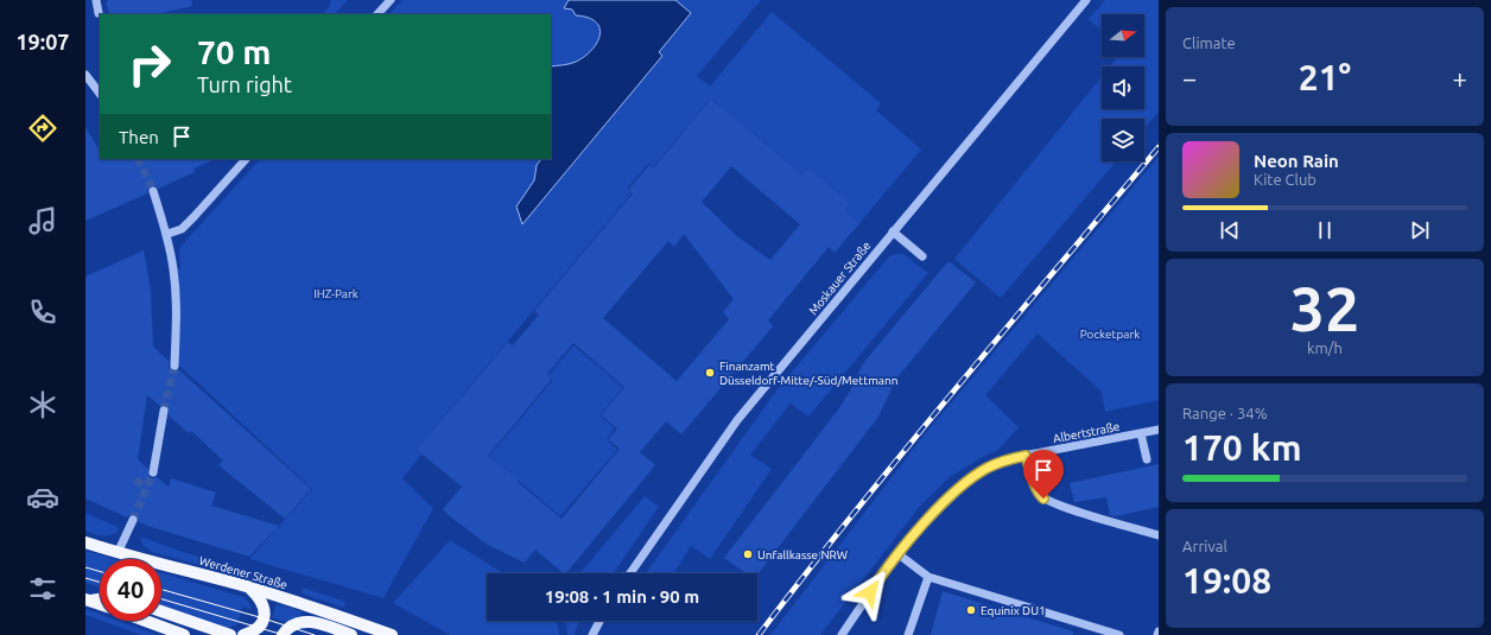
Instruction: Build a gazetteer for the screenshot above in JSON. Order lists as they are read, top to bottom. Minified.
{"streets":{"main road":["Werdener Straße"],"street":["Moskauer Straße","Albertstraße"]},"parks":["IHZ-Park","Pocketpark"],"places":["Finanzamt Düsseldorf-Mitte/-Süd/Mettmann","Unfallkasse NRW","Equinix DU1"],"north":"right","page":{"tabs":"19:07","tile":["Climate",["32","km/h"],["Range · 34%","170 km"],["Arrival","19:08"]],"turn":["70 m","Turn right"],"heat":["−","21°","+"],"then":"Then","song":["Neon Rain","Kite Club"],"limit":"40","trip":"19:08 · 1 min · 90 m"}}
